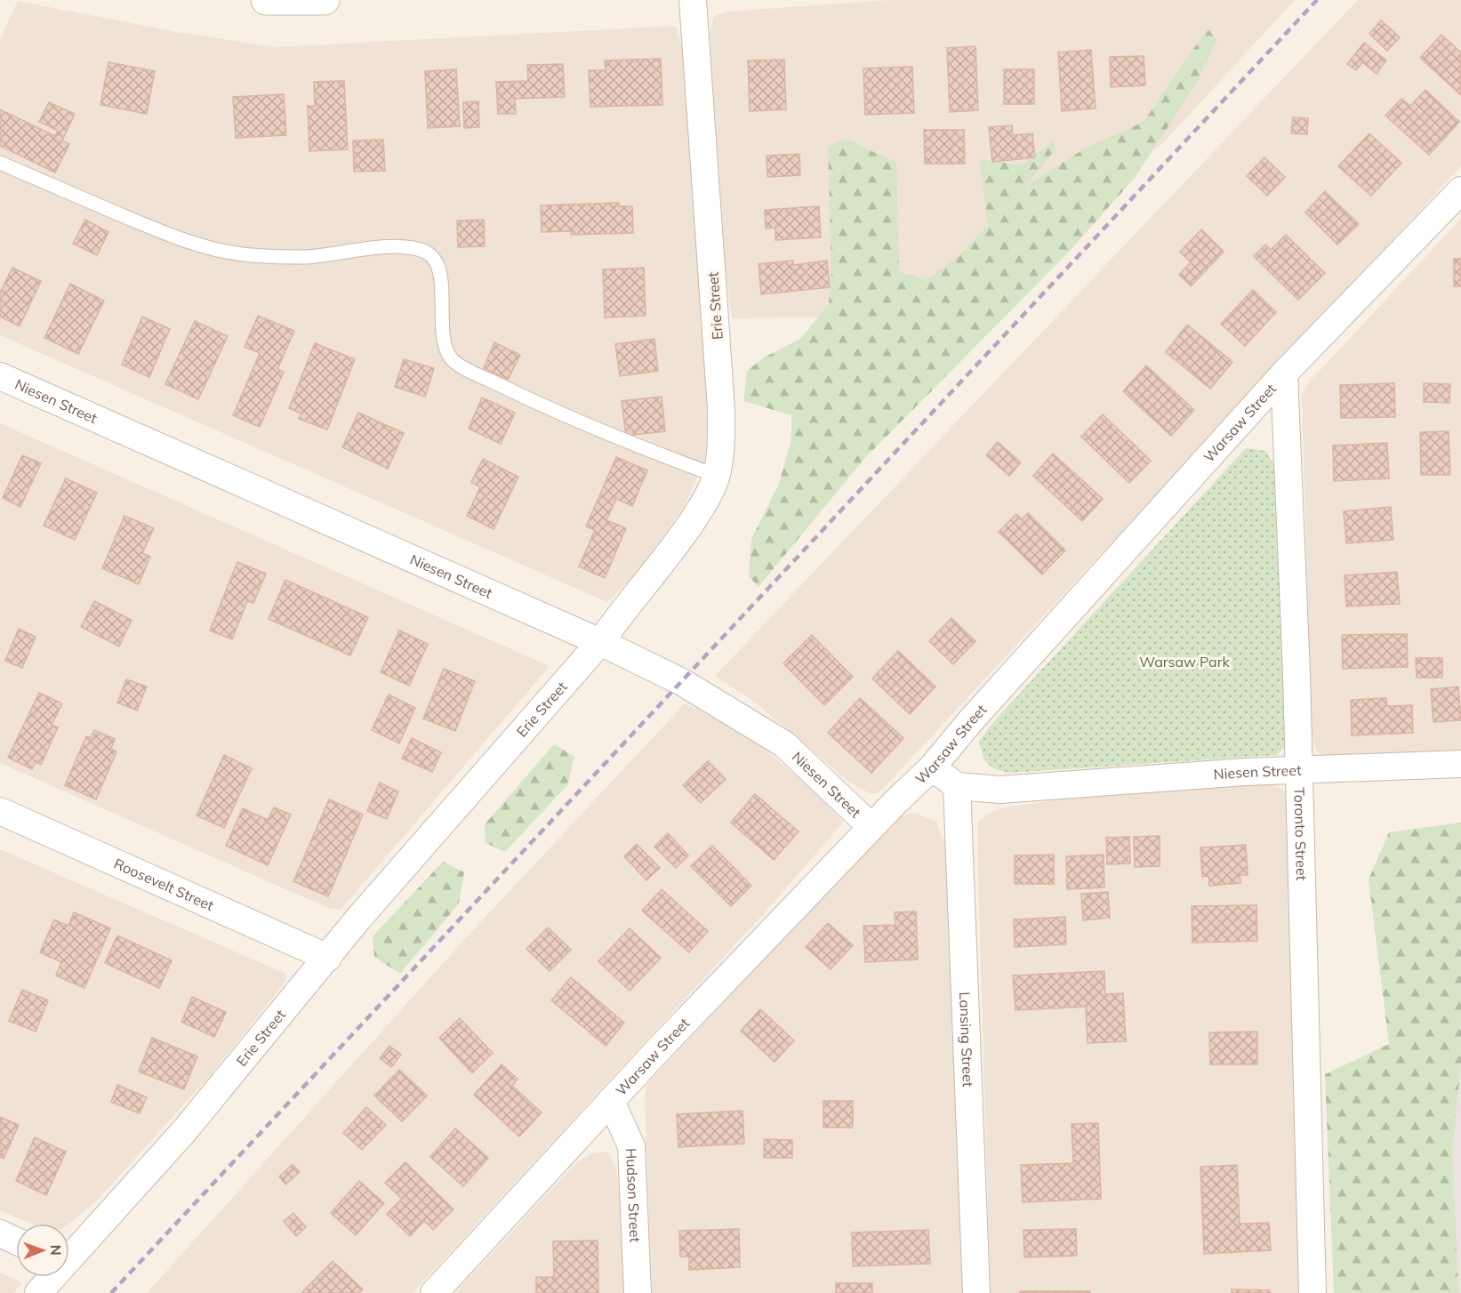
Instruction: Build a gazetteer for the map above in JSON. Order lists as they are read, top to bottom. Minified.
{"streets":{"street":["Erie Street","Niesen Street","Warsaw Street","Toronto Street","Roosevelt Street","Lansing Street","Hudson Street"]},"crossings":[["Erie Street","Niesen Street"],["Erie Street","Roosevelt Street"],["Niesen Street","Warsaw Street"],["Niesen Street","Toronto Street"],["Niesen Street","Lansing Street"],["Warsaw Street","Toronto Street"],["Warsaw Street","Hudson Street"]],"parks":["Warsaw Park"],"north":"right"}
